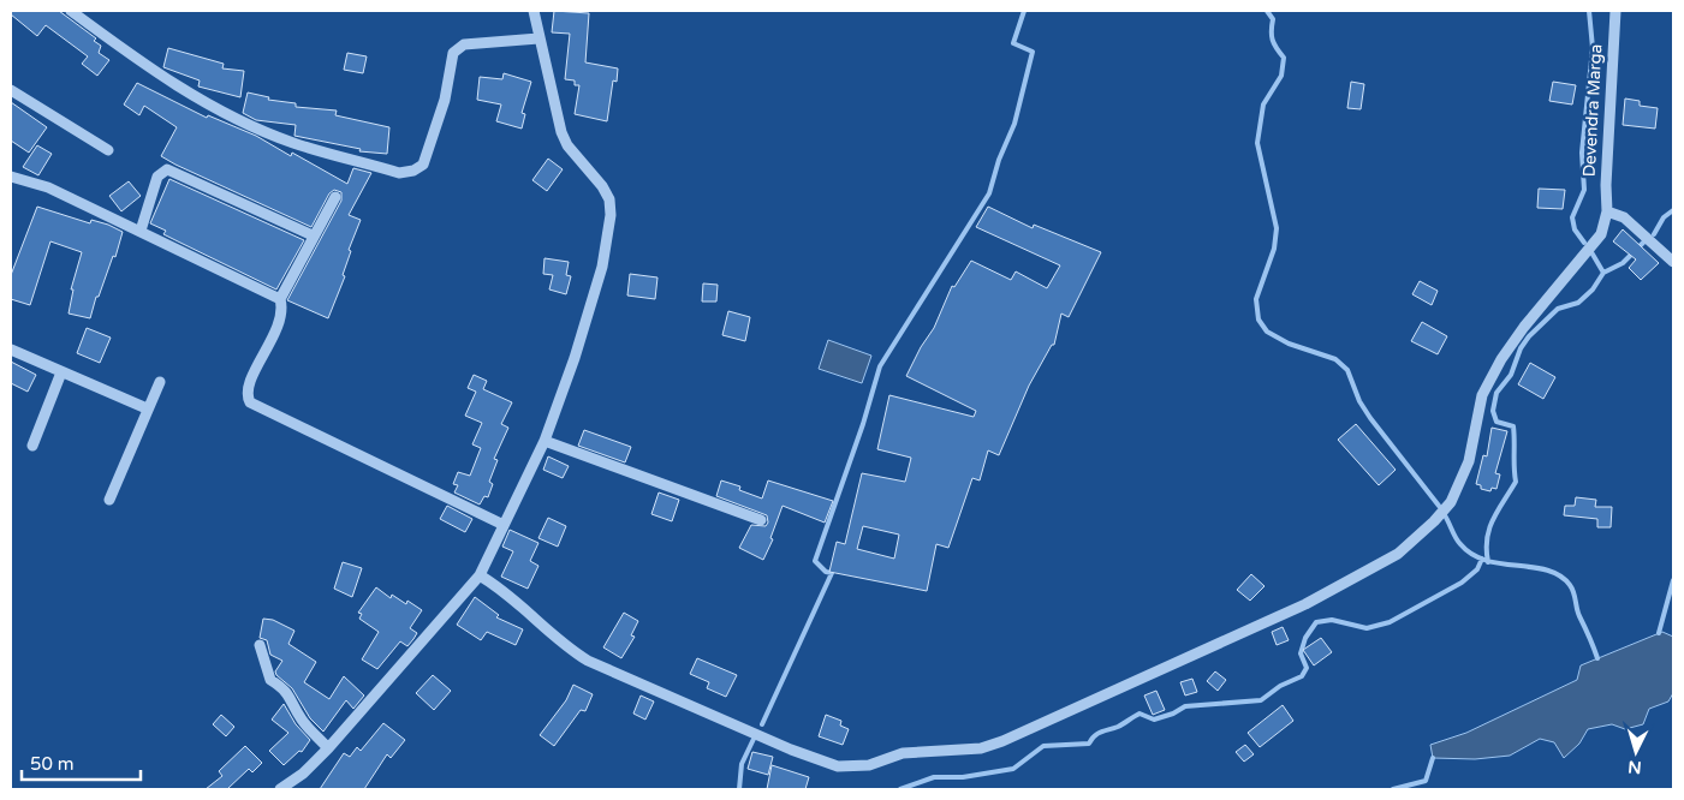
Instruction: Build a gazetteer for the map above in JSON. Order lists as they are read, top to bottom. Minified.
{"streets":{"street":["Devendra Marga"]},"scale_bar":"50 m","north":"bottom"}
